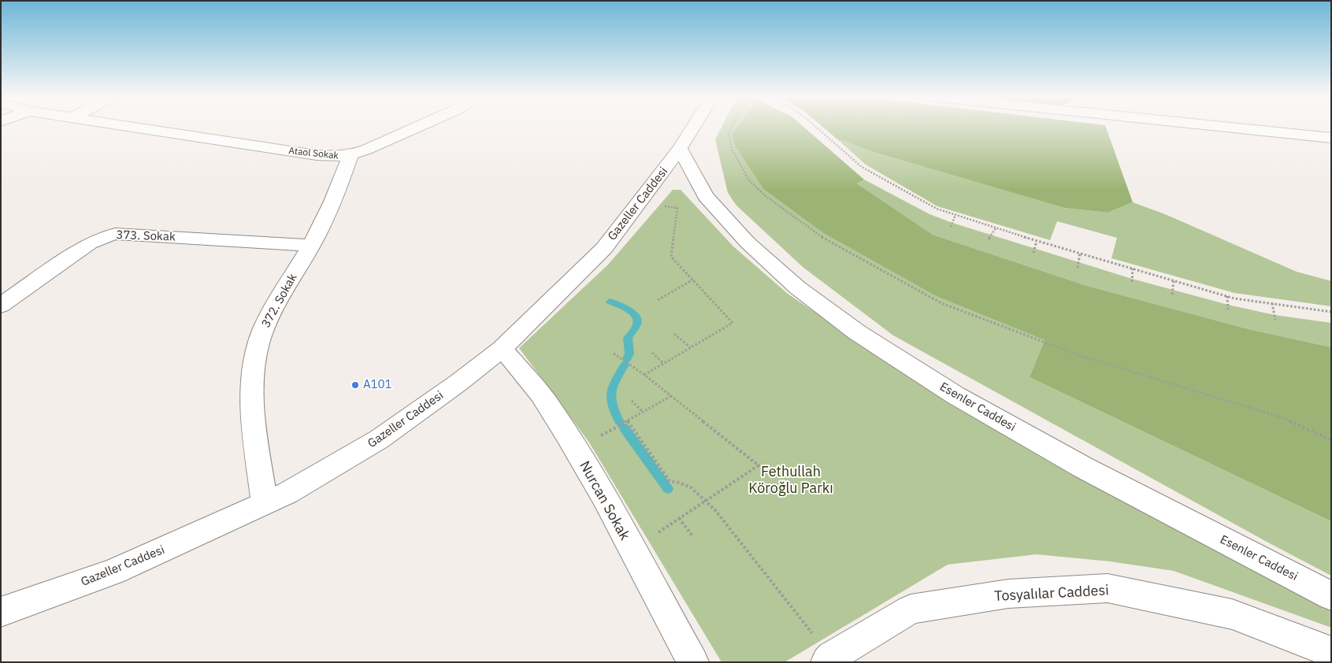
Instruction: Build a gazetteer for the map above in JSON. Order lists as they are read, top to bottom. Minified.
{"streets":{"street":["Ataol Sokak","Gazeller Caddesi","373. Sokak","372. Sokak","Esenler Caddesi","Nurcan Sokak","Tosyalılar Caddesi"]},"crossings":[["Ataol Sokak","372. Sokak"],["Gazeller Caddesi","372. Sokak"],["Gazeller Caddesi","Esenler Caddesi"],["Gazeller Caddesi","Nurcan Sokak"],["373. Sokak","372. Sokak"]],"parks":["Fethullah Köroğlu Parkı"],"places":["A101"]}
